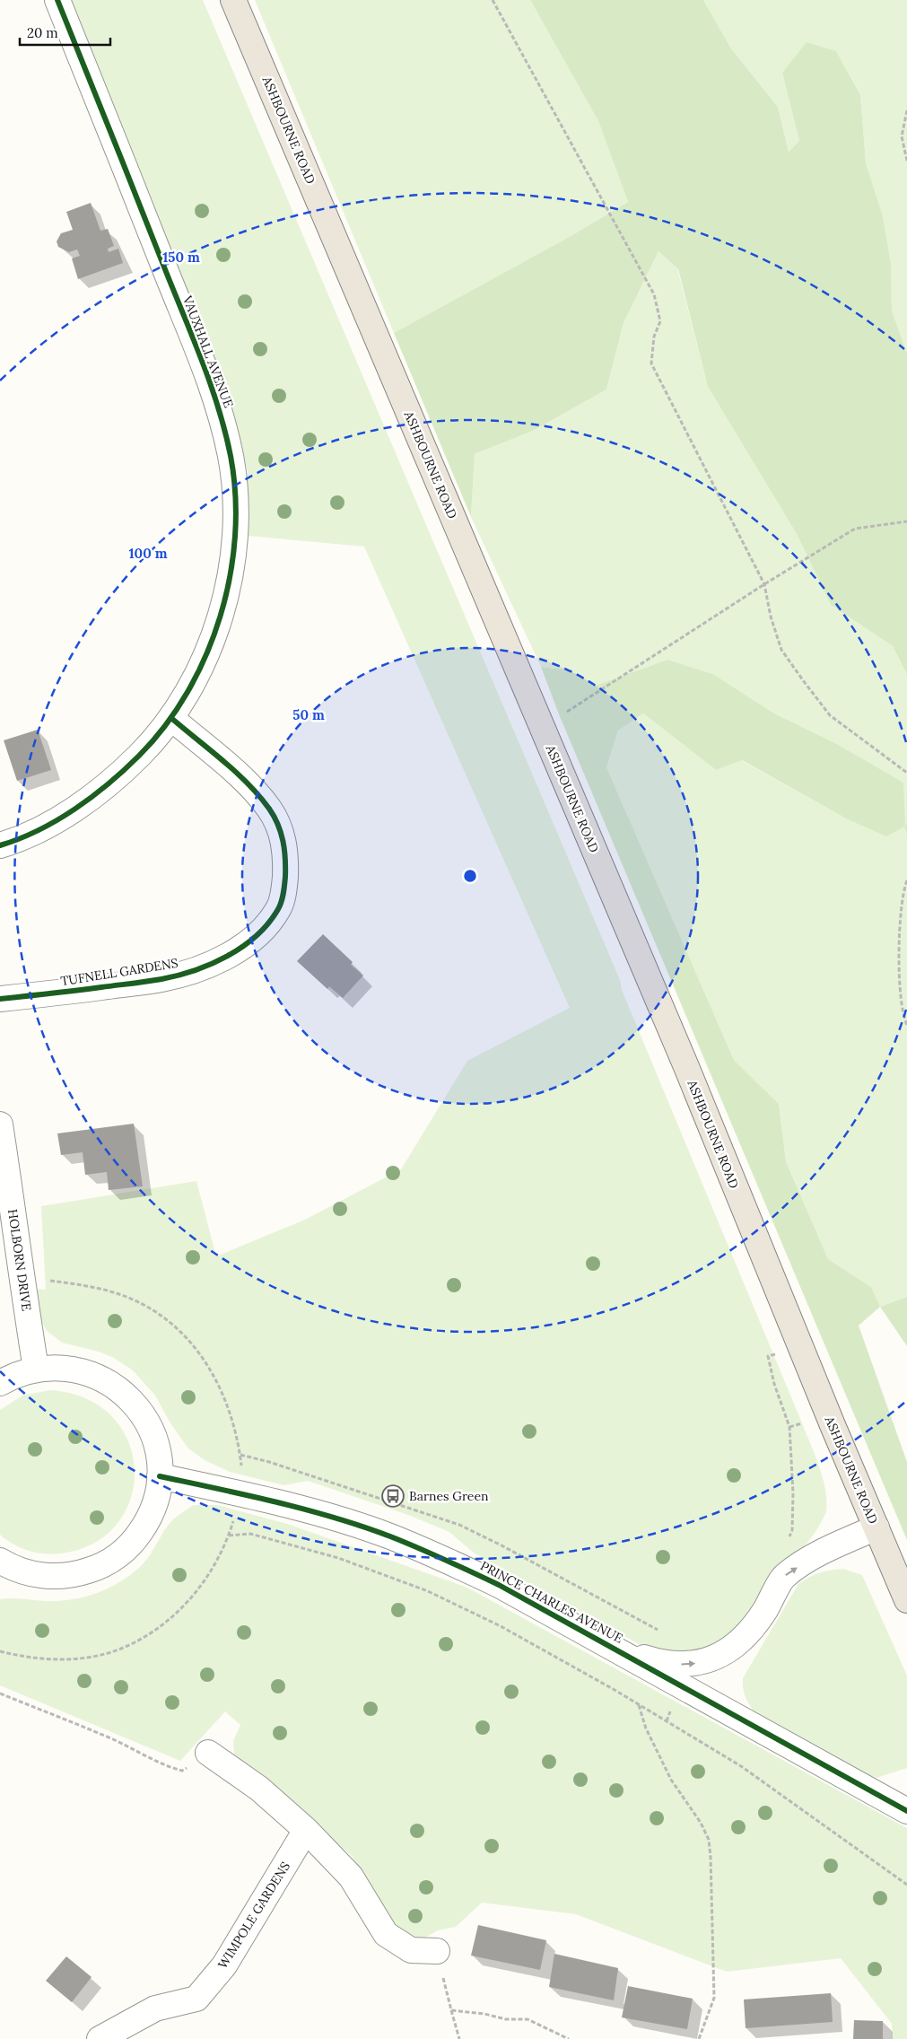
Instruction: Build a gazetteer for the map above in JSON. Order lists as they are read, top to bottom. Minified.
{"streets":{"highway":["ASHBOURNE ROAD"],"street":["VAUXHALL AVENUE","TUFNELL GARDENS","HOLBORN DRIVE","PRINCE CHARLES AVENUE","WIMPOLE GARDENS"]},"crossings":[["ASHBOURNE ROAD","PRINCE CHARLES AVENUE"],["VAUXHALL AVENUE","TUFNELL GARDENS"]],"places":{"bus stop":["Barnes Green"]},"scale_bar":"20 m","rings":["150 m","100 m","50 m"]}
